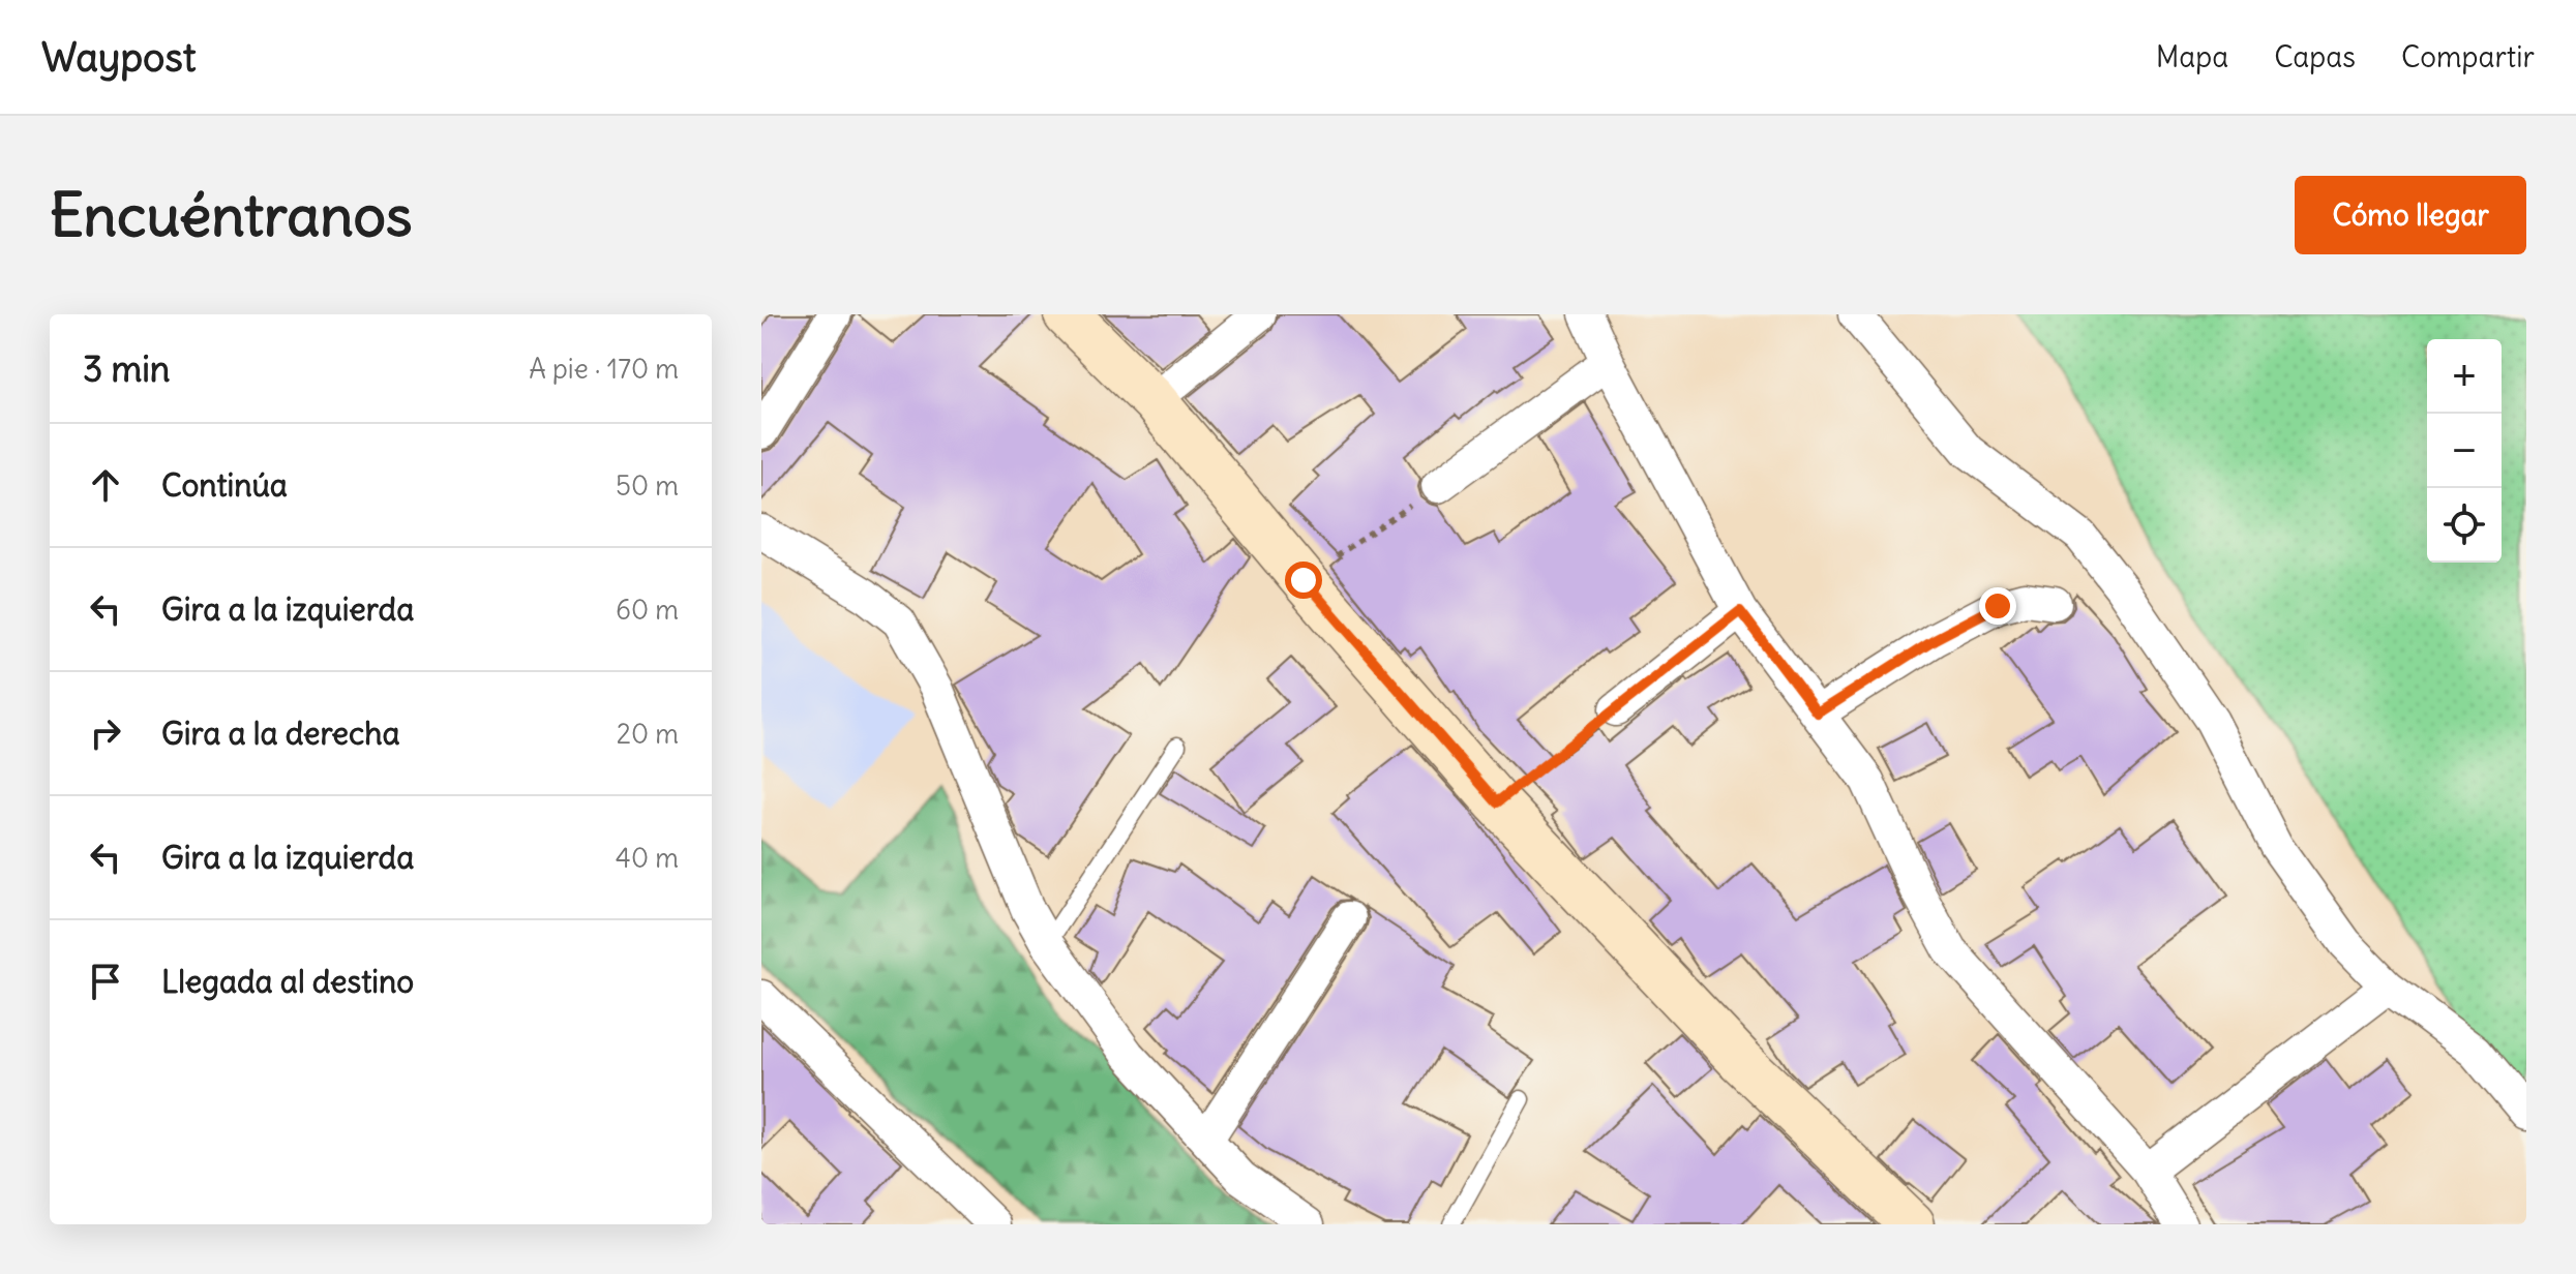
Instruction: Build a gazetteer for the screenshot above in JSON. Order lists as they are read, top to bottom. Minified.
{"page":{"header":"Waypost","nav":["Mapa","Capas","Compartir"],"buttons":"Cómo llegar","title":"Encuéntranos","heading":["3 min","A pie · 170 m"],"map_buttons":["+","−"],"list":[["Continúa","50 m"],["Gira a la izquierda","60 m"],["Gira a la derecha","20 m"],["Gira a la izquierda","40 m"],"Llegada al destino"]}}
